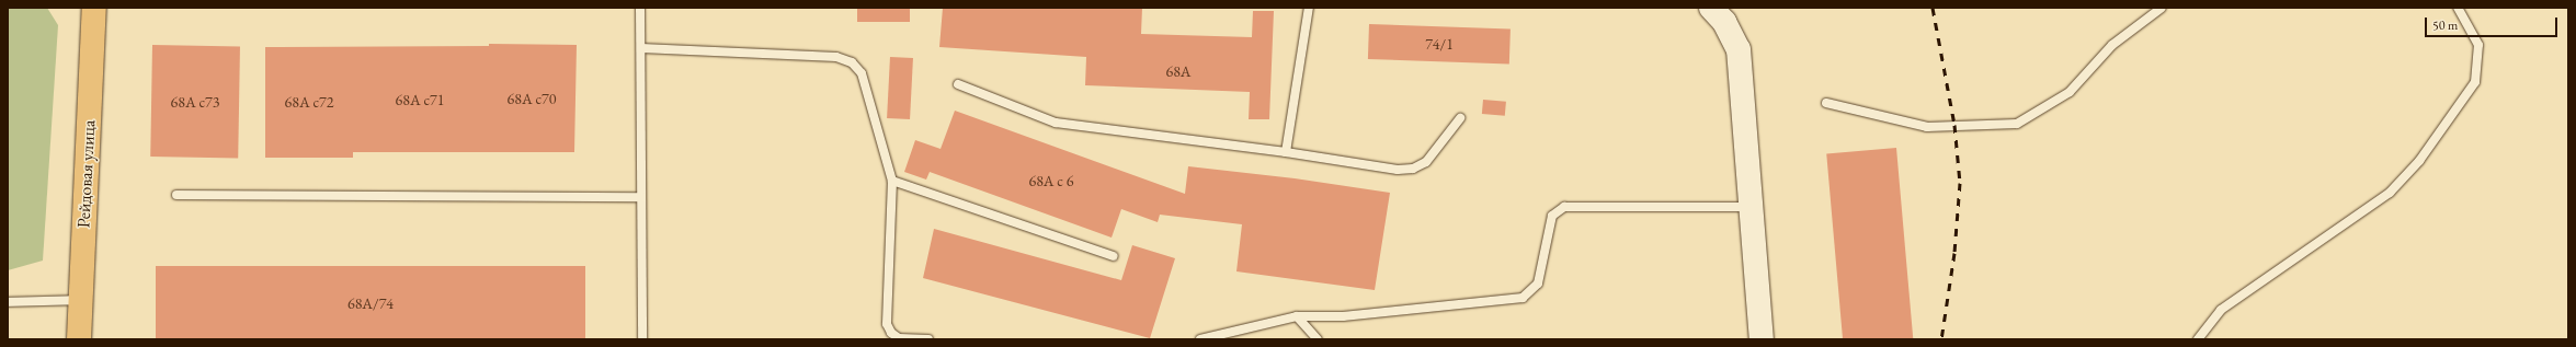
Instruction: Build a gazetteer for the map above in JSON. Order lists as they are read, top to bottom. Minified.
{"streets":{"main road":["Рейдовая улица"]},"house_numbers":["74/1","68А","68А с70","68А с71","68А с73","68А с72","68А с 6","68А/74"],"scale_bar":"50 m"}
